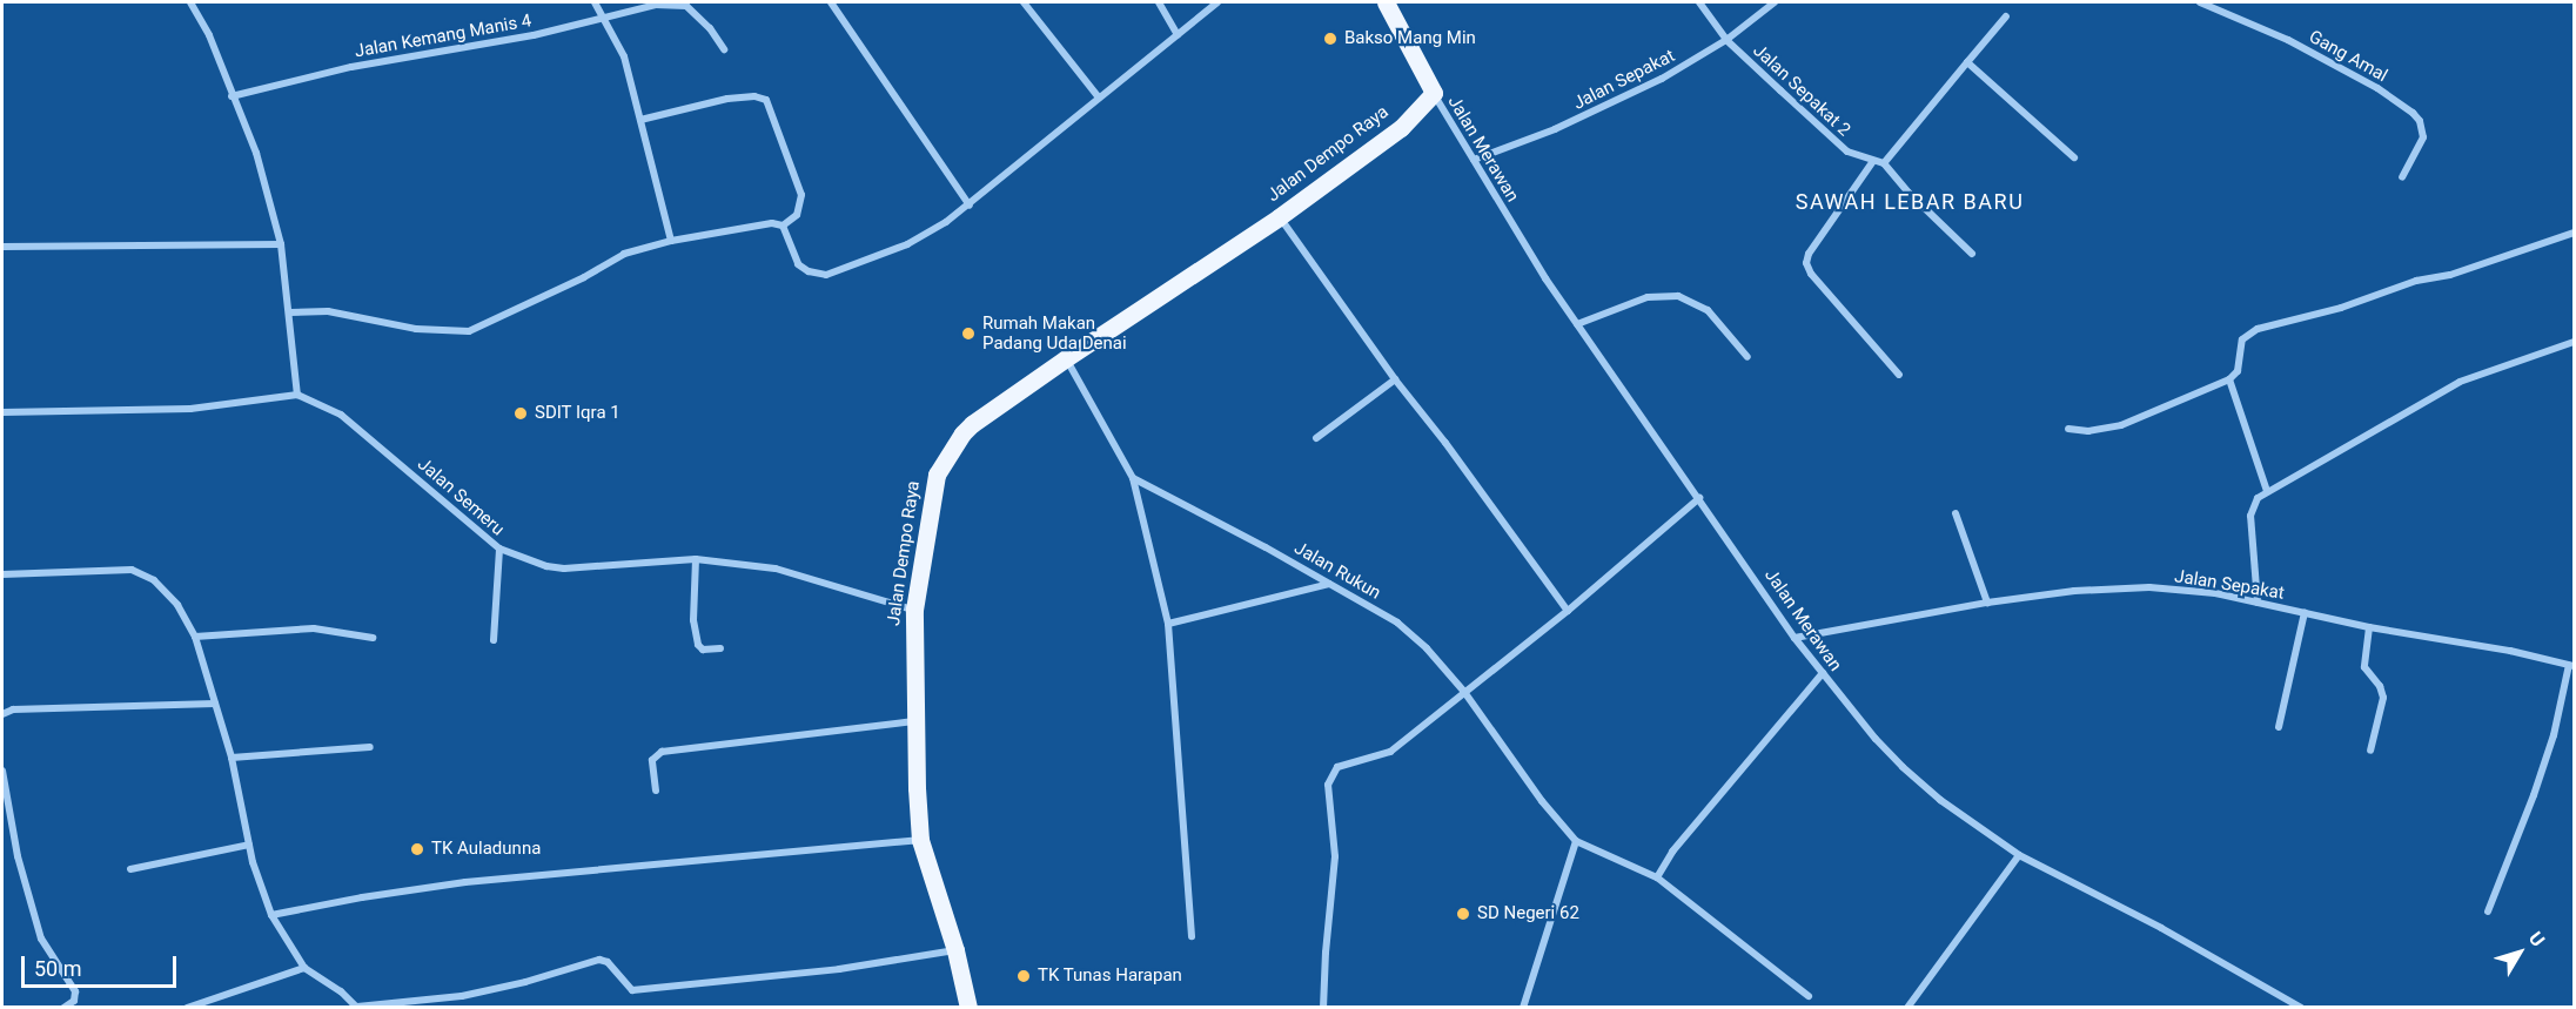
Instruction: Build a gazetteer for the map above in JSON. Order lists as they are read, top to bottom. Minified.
{"streets":{"main road":["Jalan Dempo Raya"],"street":["Jalan Kemang Manis 4","Gang Amal","Jalan Sepakat","Jalan Sepakat 2","Jalan Merawan","Jalan Semeru","Jalan Rukun"]},"crossings":[["Jalan Sepakat","Jalan Sepakat 2"],["Jalan Sepakat","Jalan Merawan"],["Jalan Merawan","Jalan Dempo Raya"],["Jalan Dempo Raya","Jalan Semeru"]],"districts":["SAWAH LEBAR BARU"],"places":["Bakso Mang Min","Rumah Makan Padang Uda Denai","SDIT Iqra 1","TK Auladunna","SD Negeri 62","TK Tunas Harapan"],"scale_bar":"50 m","north":"top right"}
